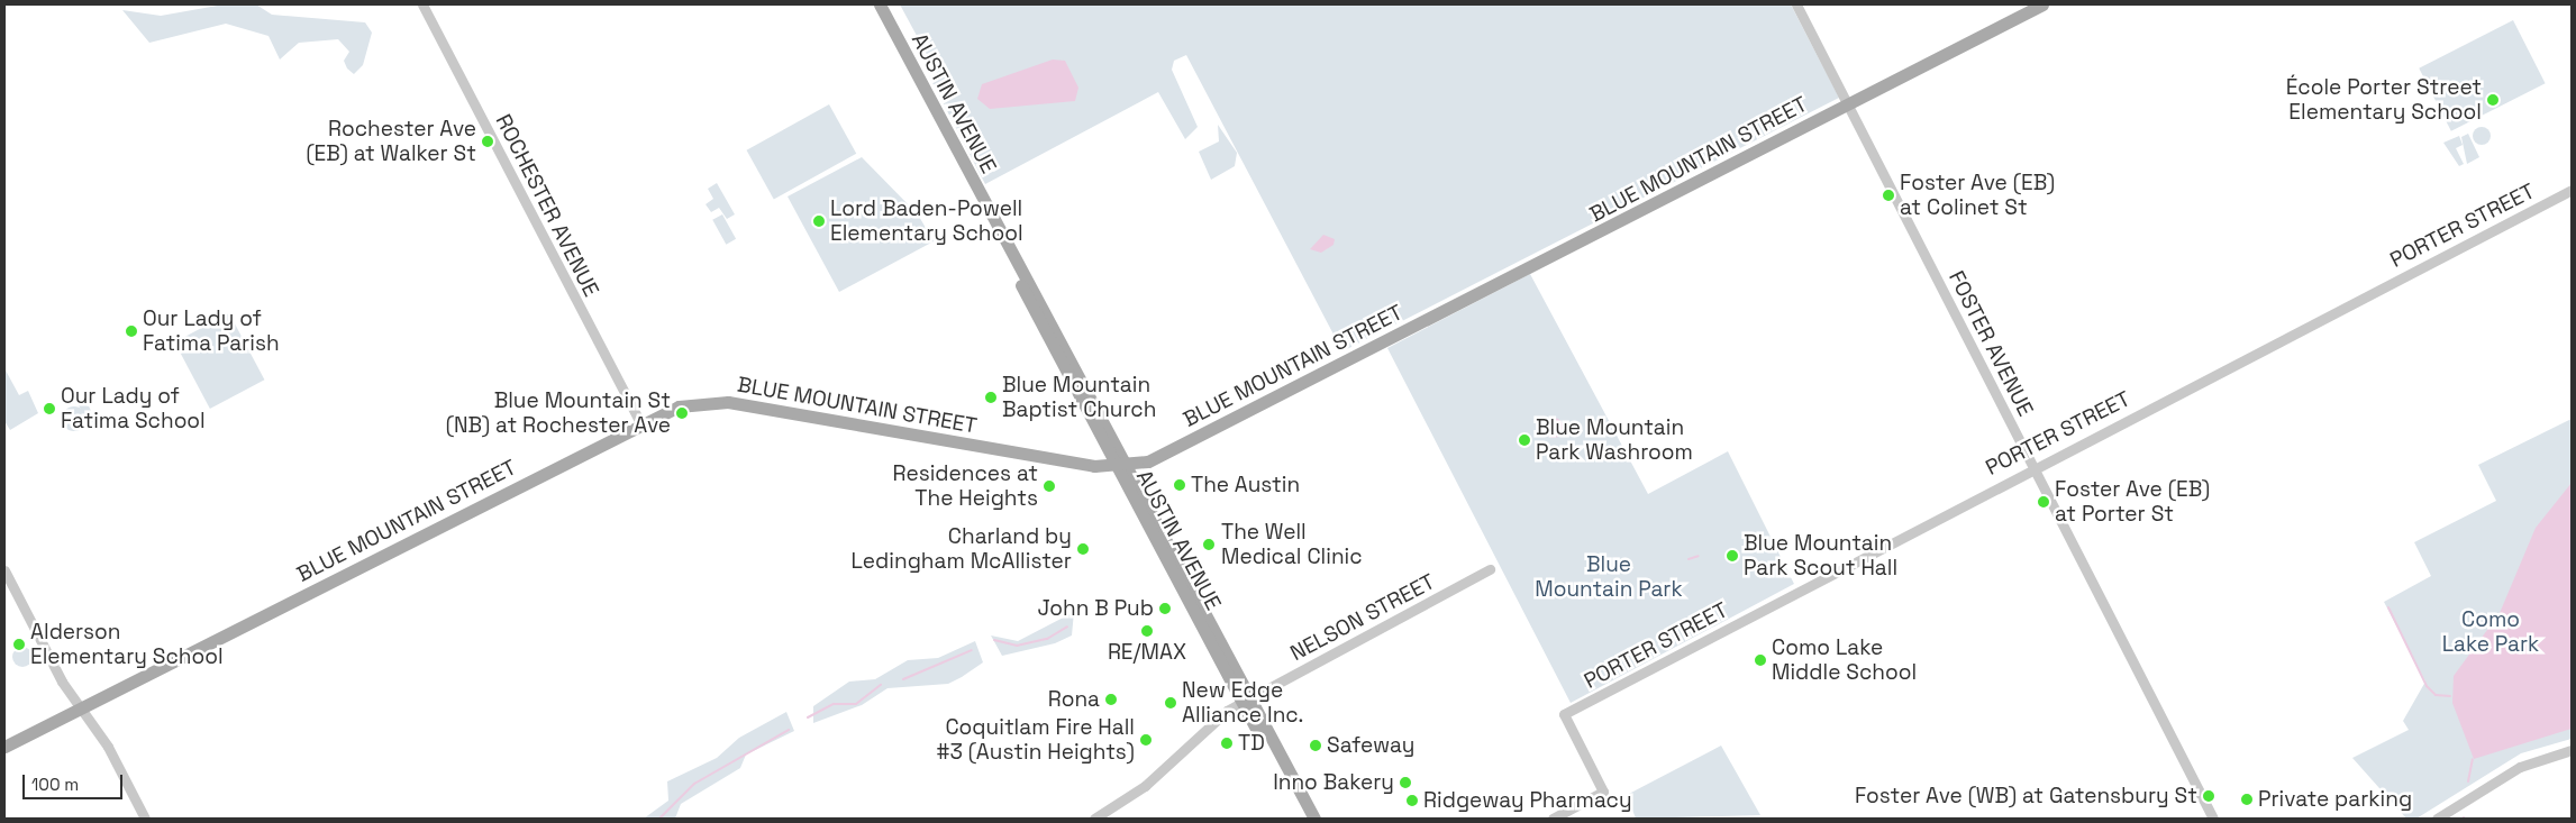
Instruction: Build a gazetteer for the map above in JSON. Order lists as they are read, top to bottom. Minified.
{"streets":{"main road":["AUSTIN AVENUE","BLUE MOUNTAIN STREET"],"street":["ROCHESTER AVENUE","PORTER STREET","FOSTER AVENUE","NELSON STREET"]},"crossings":[["AUSTIN AVENUE","BLUE MOUNTAIN STREET"],["AUSTIN AVENUE","NELSON STREET"],["BLUE MOUNTAIN STREET","ROCHESTER AVENUE"],["BLUE MOUNTAIN STREET","FOSTER AVENUE"],["PORTER STREET","FOSTER AVENUE"]],"parks":["Blue Mountain Park","Como Lake Park"],"places":["École Porter Street Elementary School","Rochester Ave (EB) at Walker St","Foster Ave (EB) at Colinet St","Lord Baden-Powell Elementary School","Our Lady of Fatima Parish","Blue Mountain Baptist Church","Our Lady of Fatima School","Blue Mountain St (NB) at Rochester Ave","Blue Mountain Park Washroom","The Austin","Residences at The Heights","Foster Ave (EB) at Porter St","The Well Medical Clinic","Charland by Ledingham McAllister","Blue Mountain Park Scout Hall","John B Pub","RE/MAX","Alderson Elementary School","Como Lake Middle School","Rona","New Edge Alliance Inc.","Coquitlam Fire Hall #3 (Austin Heights)","TD","Safeway","Inno Bakery","Foster Ave (WB) at Gatensbury St","Private parking","Ridgeway Pharmacy"],"scale_bar":"100 m"}
